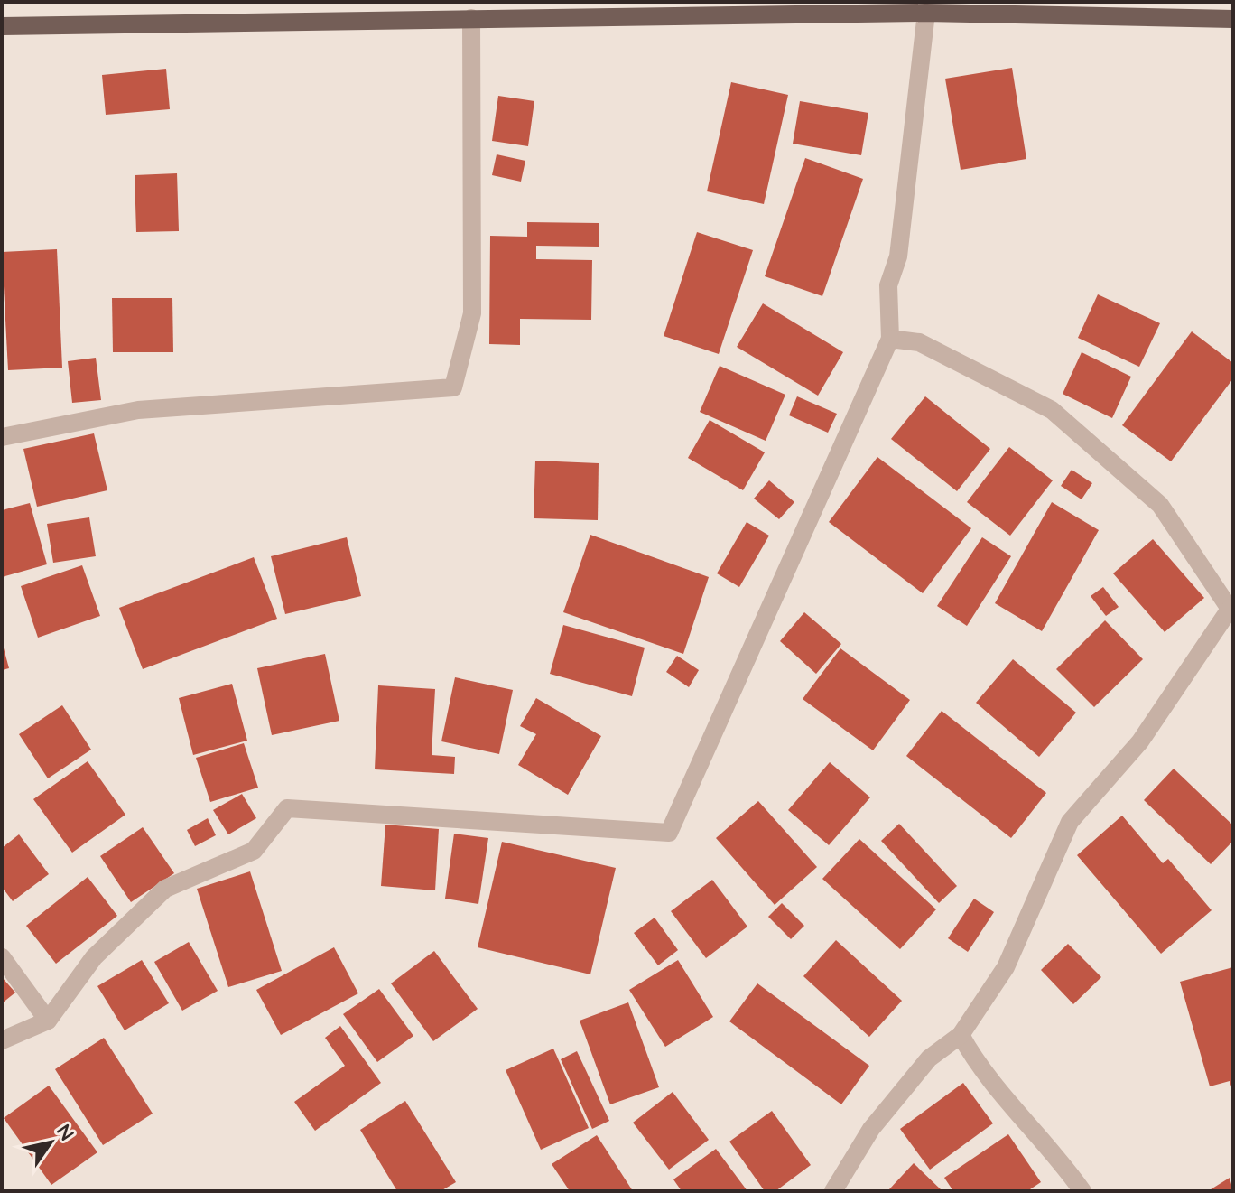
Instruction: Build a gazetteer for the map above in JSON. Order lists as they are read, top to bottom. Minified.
{"north":"top right"}
